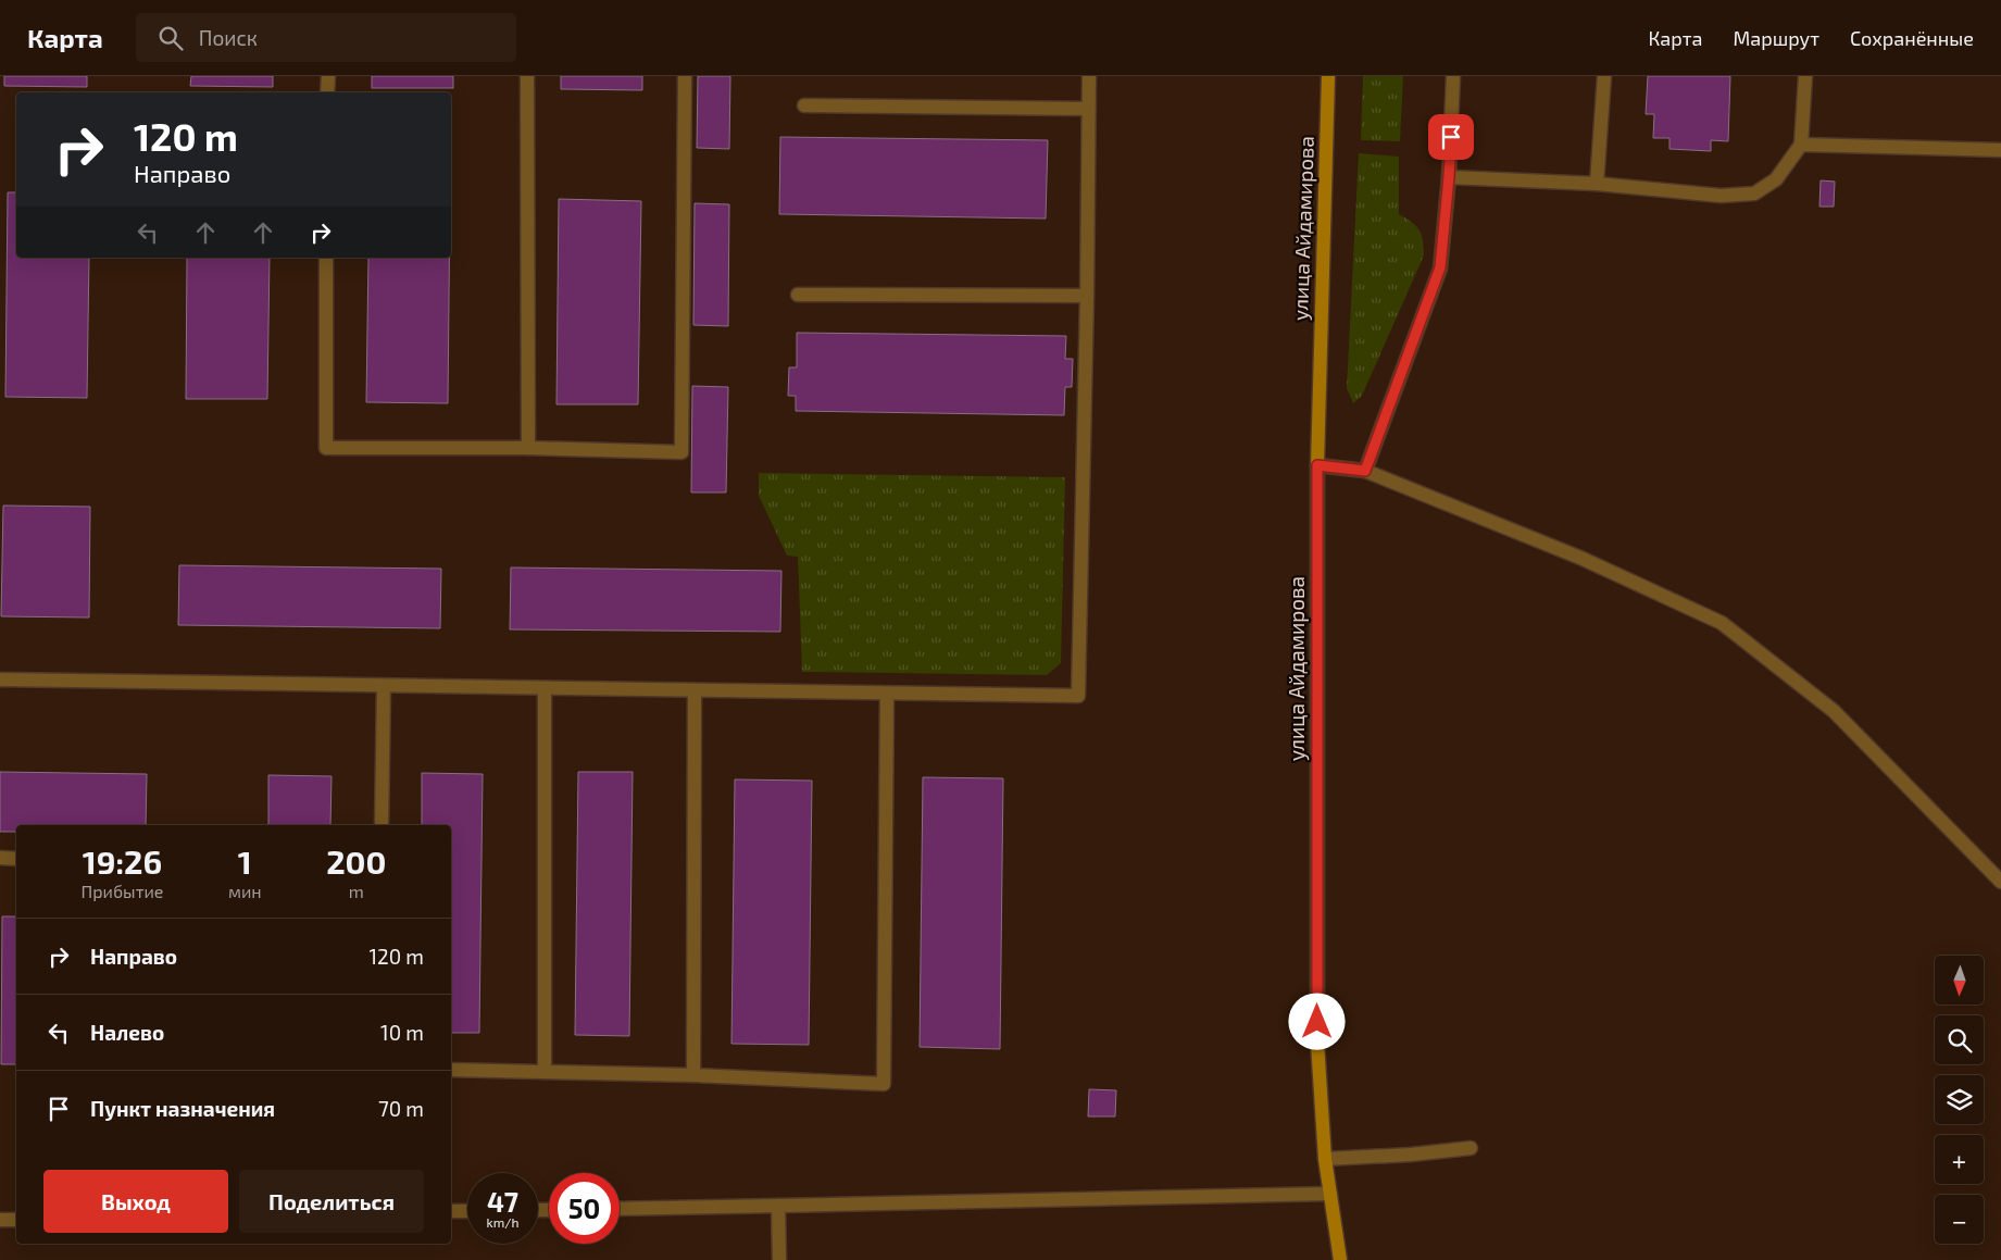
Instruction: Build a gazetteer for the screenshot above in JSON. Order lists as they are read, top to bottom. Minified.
{"streets":{"main road":["улица Айдамирова"]},"north":"bottom","page":{"header":"Карта","search":"Поиск","nav":["Карта","Маршрут","Сохранённые"],"turn":["120 m","Направо"],"eta":["19:26","Прибытие","1","мин","200","m"],"list":[{"name":"Направо","value":"120 m"},{"name":"Налево","value":"10 m"},{"name":"Пункт назначения","value":"70 m"}],"map_buttons":["+","−"],"buttons":["Выход","Поделиться"],"speed":"47 km/h","limit":"50"}}
